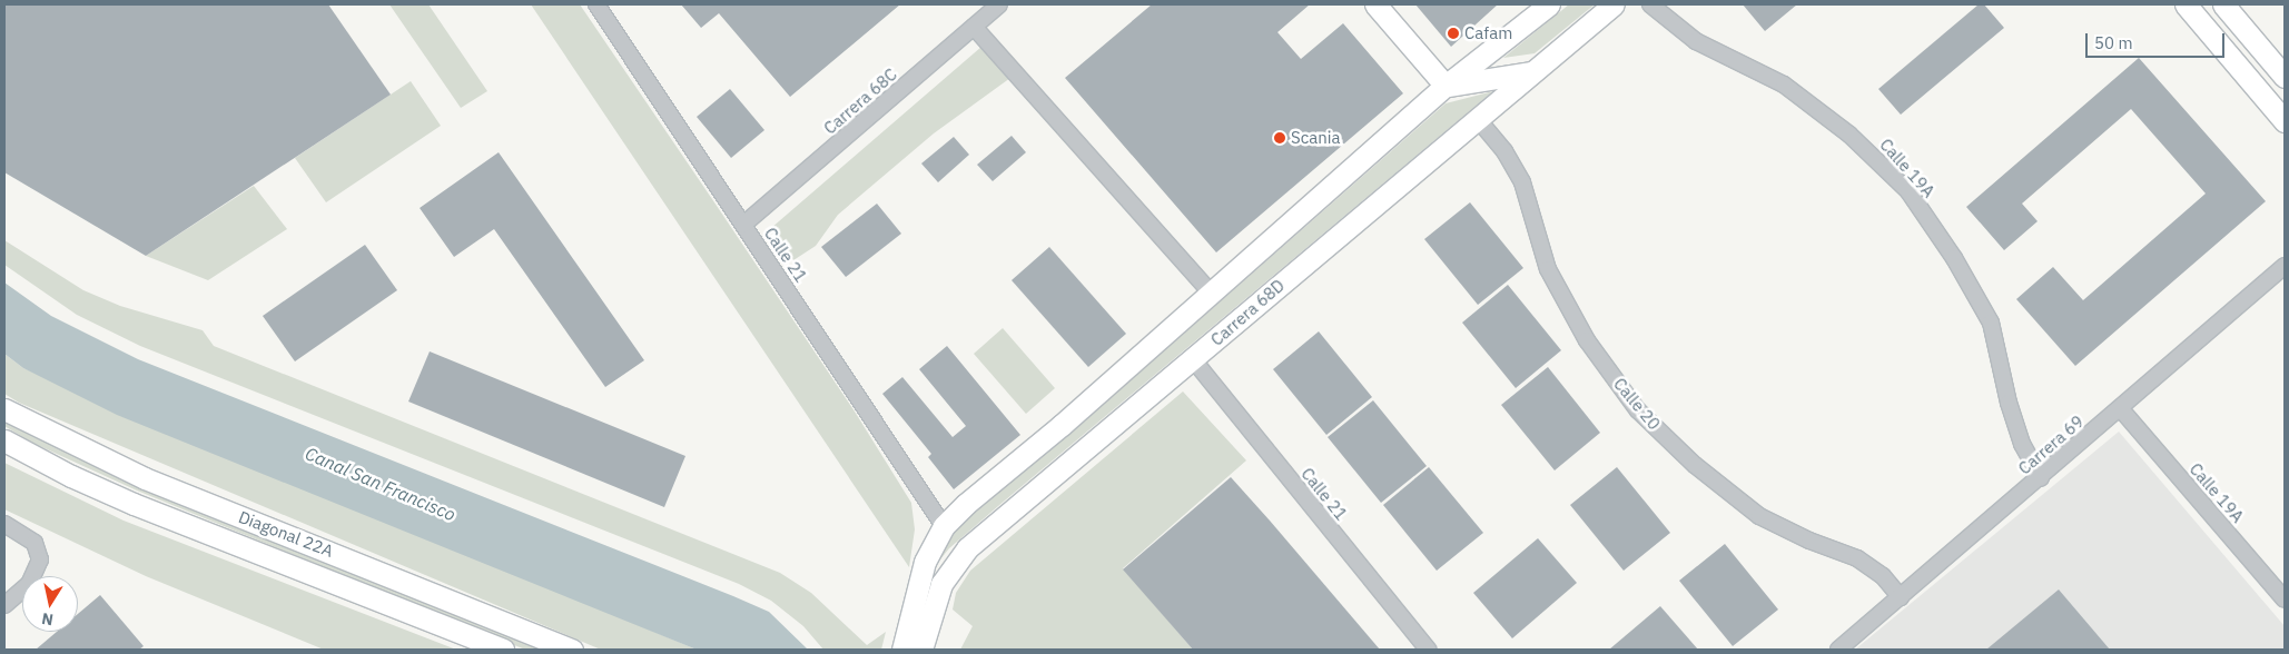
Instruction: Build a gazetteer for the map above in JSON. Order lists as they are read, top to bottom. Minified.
{"streets":{"main road":["Carrera 68D","Diagonal 22A"],"street":["Carrera 68C","Calle 19A","Calle 21","Calle 20","Carrera 69"]},"crossings":[["Carrera 68C","Calle 21"],["Calle 19A","Carrera 69"],["Calle 21","Carrera 68D"],["Carrera 68D","Calle 20"],["Calle 20","Carrera 69"]],"water":["Canal San Francisco"],"places":["Cafam","Scania"],"scale_bar":"50 m","north":"bottom"}
